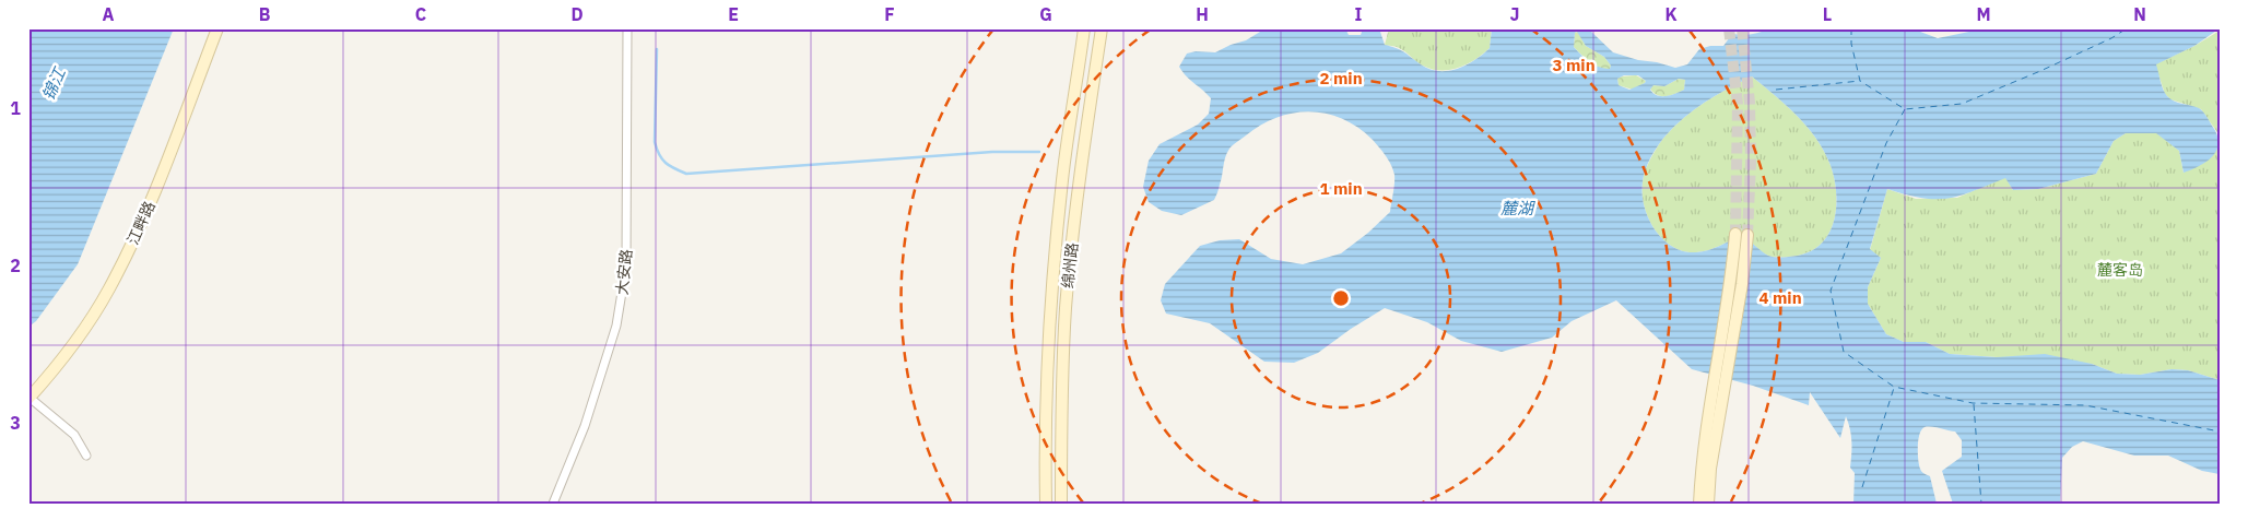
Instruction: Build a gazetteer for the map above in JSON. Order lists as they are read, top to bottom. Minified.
{"streets":{"street":["江畔路","绵州路","大安路"]},"water":["锦江","麓湖"],"parks":["麓客岛"],"grid":{"columns":["A","B","C","D","E","F","G","H","I","J","K","L","M","N"],"rows":["1","2","3"]},"rings":["3 min","2 min","1 min","4 min"]}
